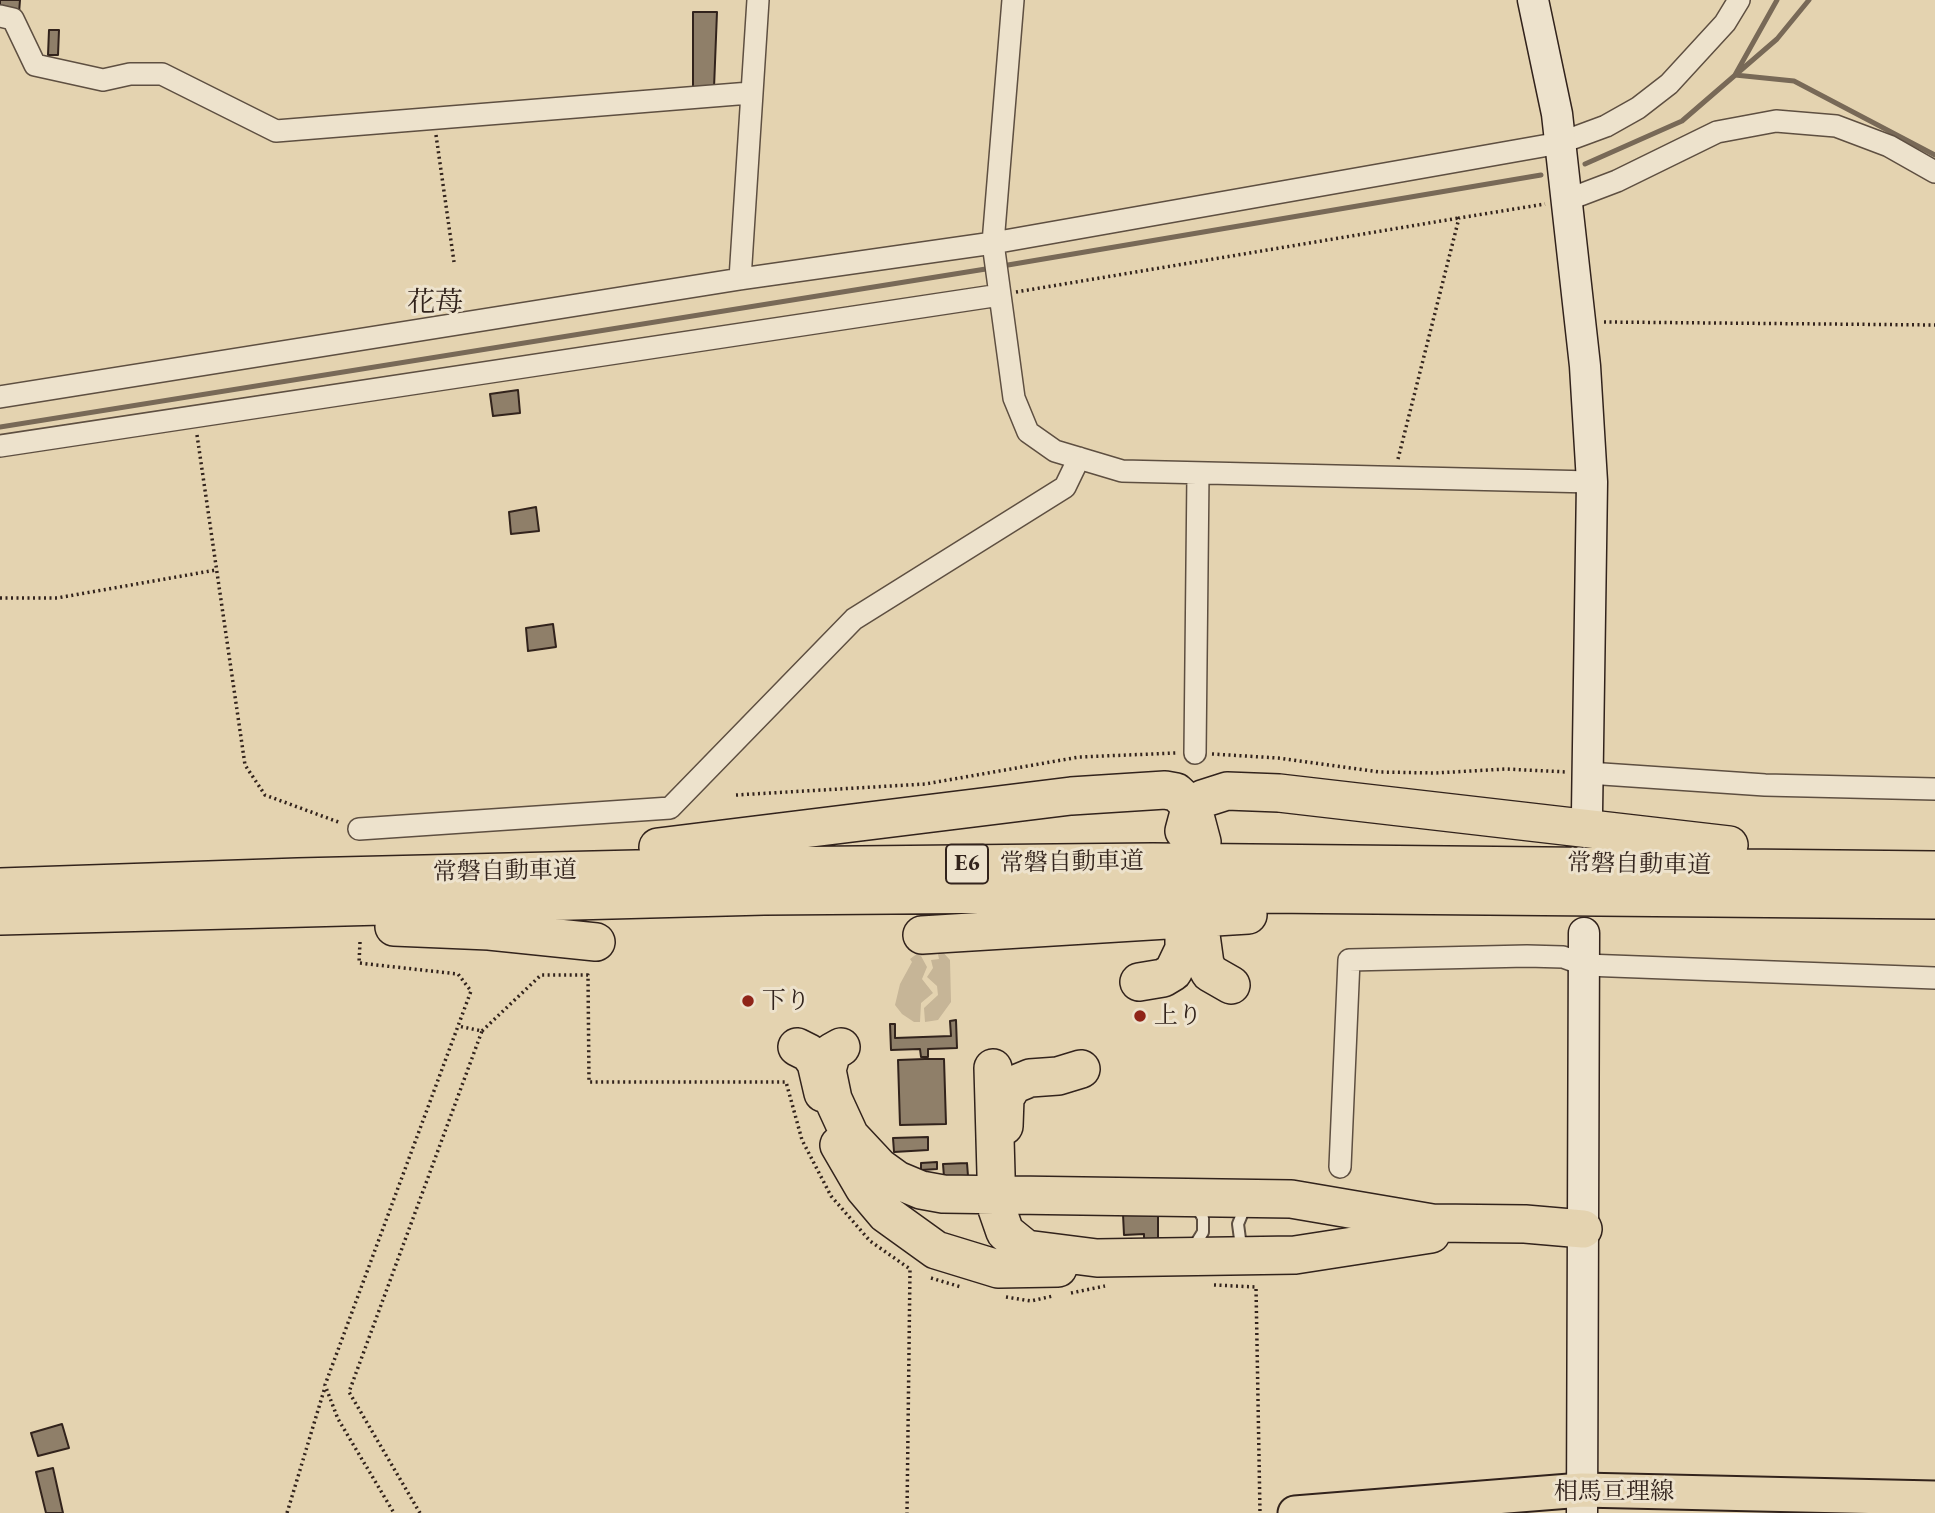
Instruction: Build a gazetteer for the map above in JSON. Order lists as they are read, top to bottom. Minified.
{"streets":{"highway":["常磐自動車道","E6"],"main road":["相馬亘理線"]},"districts":["花苺"],"places":["下り","上り"]}
